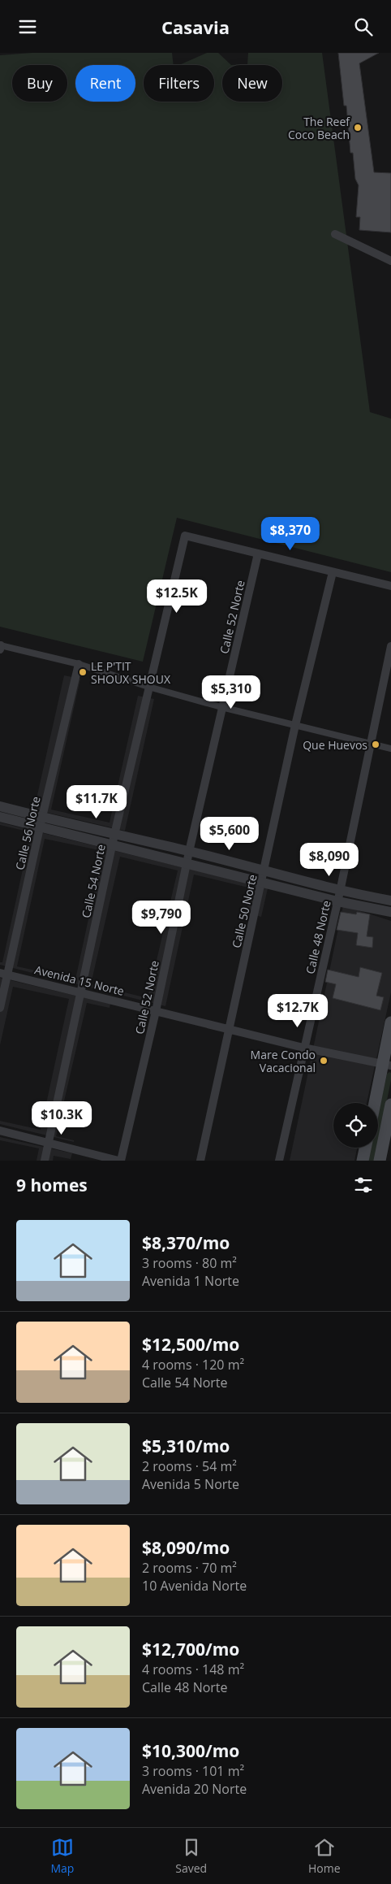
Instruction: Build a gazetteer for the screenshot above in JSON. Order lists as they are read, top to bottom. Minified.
{"streets":{"street":["Calle 52 Norte","Calle 56 Norte","Calle 54 Norte","Calle 50 Norte","Calle 48 Norte","Avenida 15 Norte"]},"crossings":[["Calle 52 Norte","Calle 54 Norte"],["Calle 52 Norte","Avenida 15 Norte"],["Calle 56 Norte","Avenida 15 Norte"],["Calle 54 Norte","Avenida 15 Norte"],["Calle 50 Norte","Avenida 15 Norte"],["Calle 48 Norte","Avenida 15 Norte"]],"places":["The Reef Coco Beach","LE P'TIT SHOUX SHOUX","Que Huevos","Mare Condo Vacacional"],"page":{"header":"Casavia","chip":["Buy","Rent","Filters","New"],"price":["$8,370","$12.5K","$5,310","$11.7K","$5,600","$8,090","$9,790","$12.7K","$10.3K"],"heading":"9 homes","list":[{"name":"$8,370/mo","note":"3 rooms · 80 m² · Avenida 1 Norte"},{"name":"$12,500/mo","note":"4 rooms · 120 m² · Calle 54 Norte"},{"name":"$5,310/mo","note":"2 rooms · 54 m² · Avenida 5 Norte"},{"name":"$8,090/mo","note":"2 rooms · 70 m² · 10 Avenida Norte"},{"name":"$12,700/mo","note":"4 rooms · 148 m² · Calle 48 Norte"},{"name":"$10,300/mo","note":"3 rooms · 101 m² · Avenida 20 Norte"}],"tabs":["Map","Saved","Home"]}}
